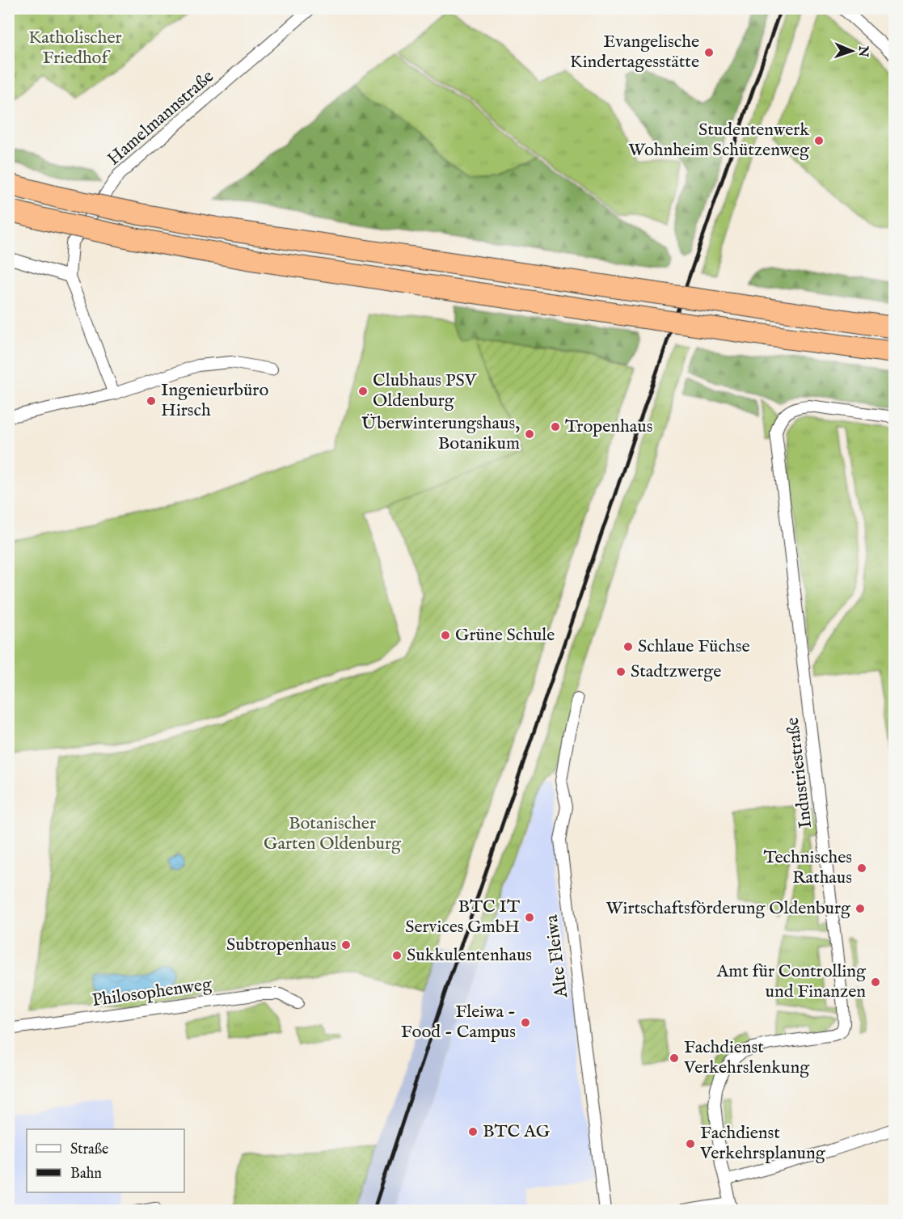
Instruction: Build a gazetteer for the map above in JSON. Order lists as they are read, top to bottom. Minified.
{"streets":{"street":["Hamelmannstraße","Industriestraße","Alte Fleiwa","Philosophenweg"]},"parks":["Katholischer Friedhof","Botanischer Garten Oldenburg"],"places":["Evangelische Kindertagesstätte","Studentenwerk Wohnheim Schützenweg","Clubhaus PSV Oldenburg","Ingenieurbüro Hirsch","Tropenhaus","Überwinterungshaus, Botanikum","Grüne Schule","Schlaue Füchse","Stadtzwerge","Technisches Rathaus","Wirtschaftsförderung Oldenburg","BTC IT Services GmbH","Subtropenhaus","Sukkulentenhaus","Amt für Controlling und Finanzen","Fleiwa - Food - Campus","Fachdienst Verkehrslenkung","BTC AG","Fachdienst Verkehrsplanung"],"legend":["Straße","Bahn"],"north":"right"}
